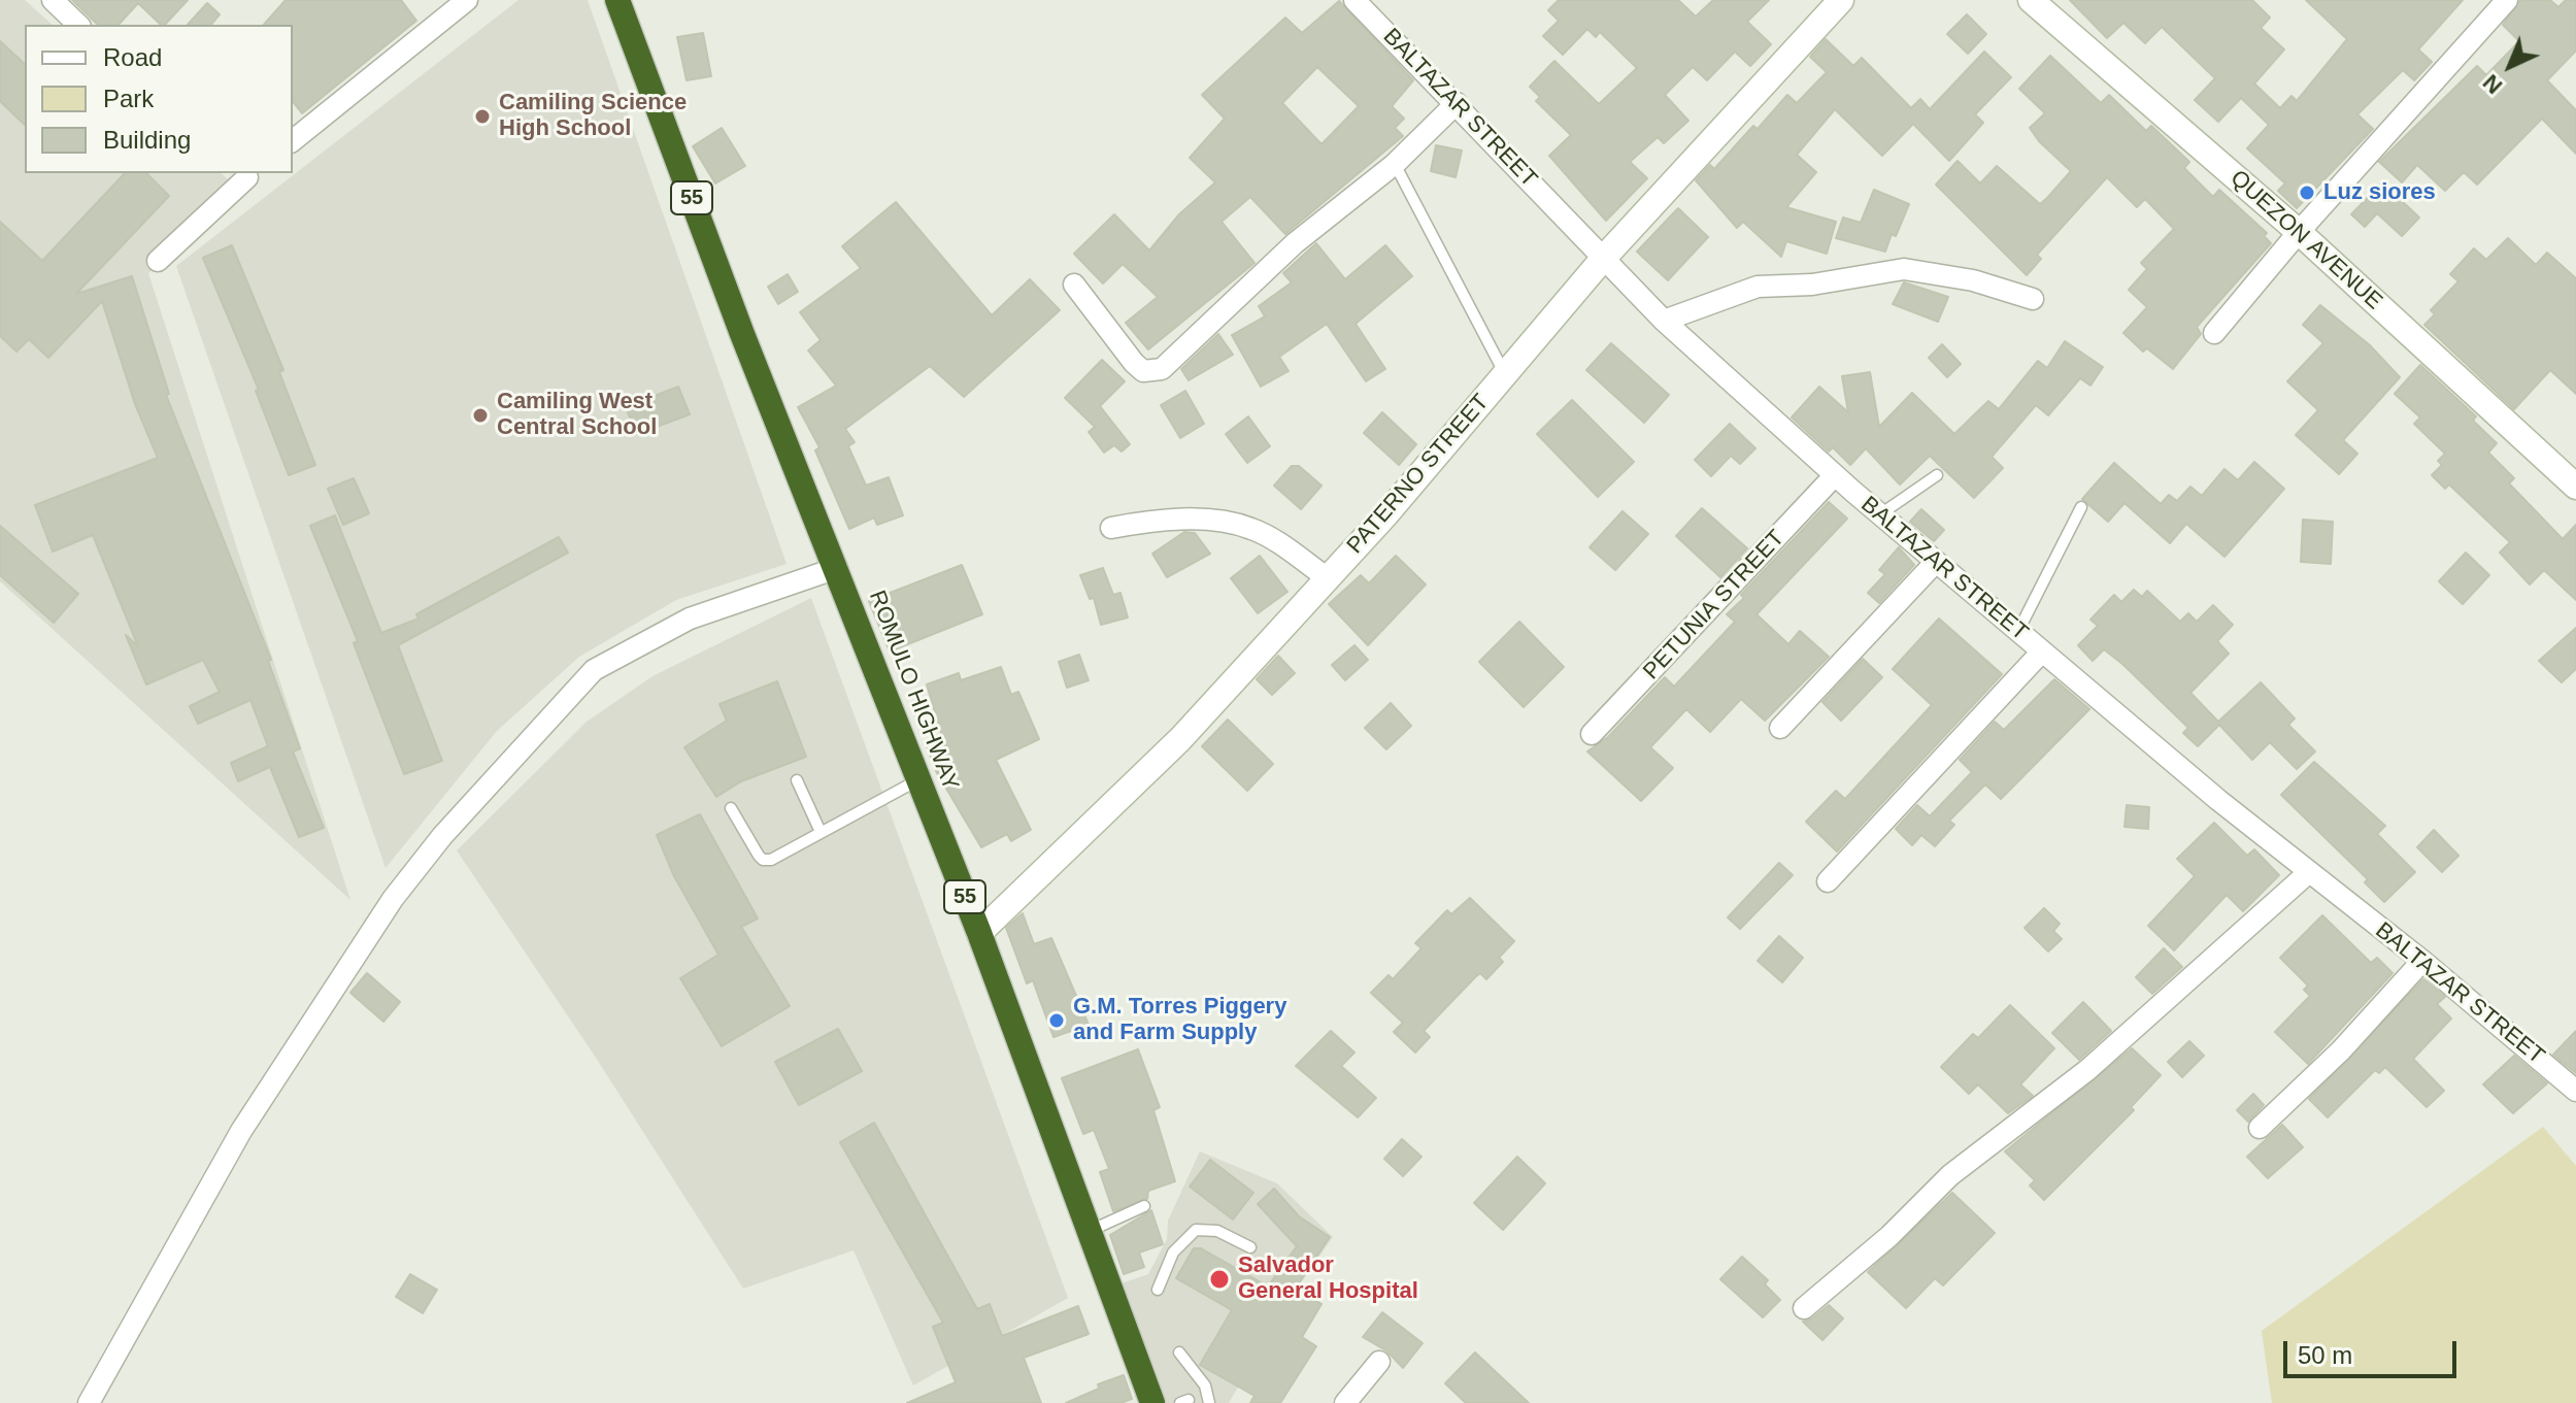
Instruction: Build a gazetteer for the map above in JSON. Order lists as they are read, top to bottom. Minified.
{"streets":{"highway":["55","ROMULO HIGHWAY"],"street":["BALTAZAR STREET","QUEZON AVENUE","PATERNO STREET","PETUNIA STREET"]},"crossings":[["BALTAZAR STREET","PATERNO STREET"],["BALTAZAR STREET","PETUNIA STREET"],["PATERNO STREET","ROMULO HIGHWAY"]],"places":["Camiling Science High School","Luz siores","Camiling West Central School","G.M. Torres Piggery and Farm Supply","Salvador General Hospital"],"legend":["Road","Park","Building"],"scale_bar":"50 m","north":"bottom left"}
